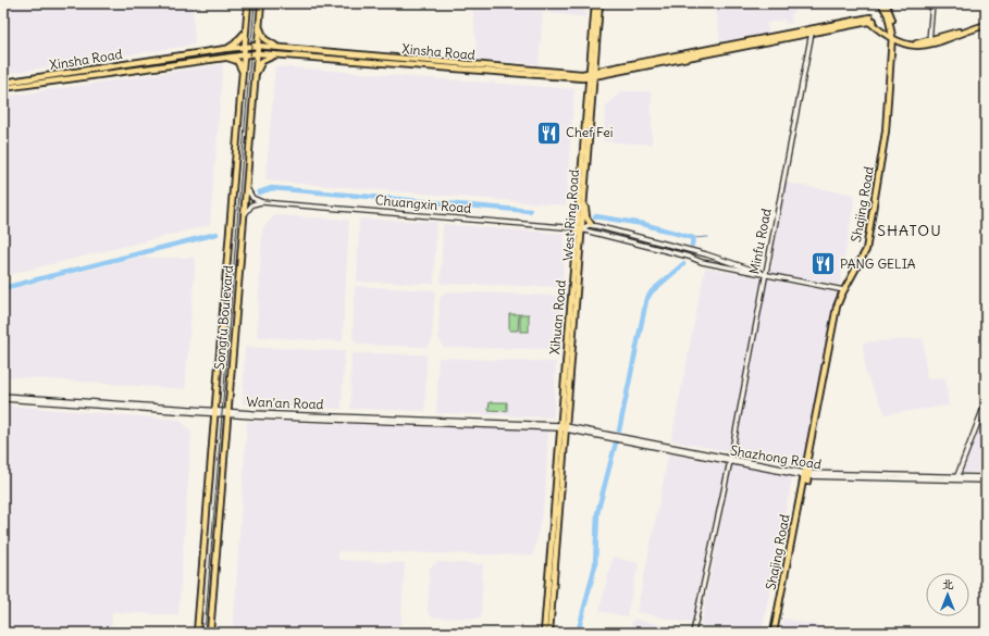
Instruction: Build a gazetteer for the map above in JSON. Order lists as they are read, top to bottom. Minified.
{"streets":{"main road":["Xinsha Road","Shajing Road","West Ring Road","Songfu Boulevard"],"street":["Chuangxin Road","Minfu Road","Wan'an Road","Shazhong Road"]},"crossings":[["Xinsha Road","Shajing Road"],["Xinsha Road","West Ring Road"],["Xinsha Road","Minfu Road"],["Xinsha Road","Songfu Boulevard"],["Chuangxin Road","Shajing Road"],["Chuangxin Road","West Ring Road"],["Chuangxin Road","Minfu Road"],["Shajing Road","Shazhong Road"],["West Ring Road","Wan'an Road"],["West Ring Road","Shazhong Road"],["Minfu Road","Shazhong Road"],["Songfu Boulevard","Wan'an Road"],["Wan'an Road","Shazhong Road"]],"districts":["SHATOU"],"places":{"restaurant":["Chef Fei","PANG GELIA"]},"north":"top"}
